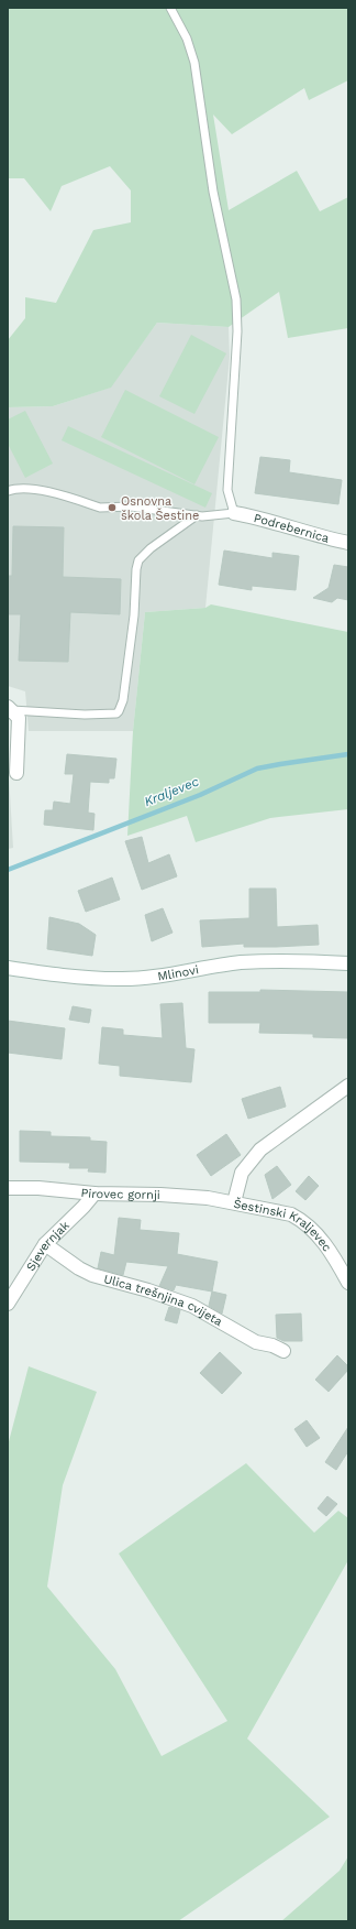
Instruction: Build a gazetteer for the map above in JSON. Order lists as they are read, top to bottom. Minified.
{"streets":{"street":["Podrebernica","Mlinovi","Pirovec gornji","Šestinski Kraljevec","Sjevernjak","Ulica trešnjina cvijeta"]},"crossings":[["Pirovec gornji","Šestinski Kraljevec"],["Pirovec gornji","Sjevernjak"],["Sjevernjak","Ulica trešnjina cvijeta"]],"water":["Kraljevec"],"places":["Osnovna škola Šestine"]}
